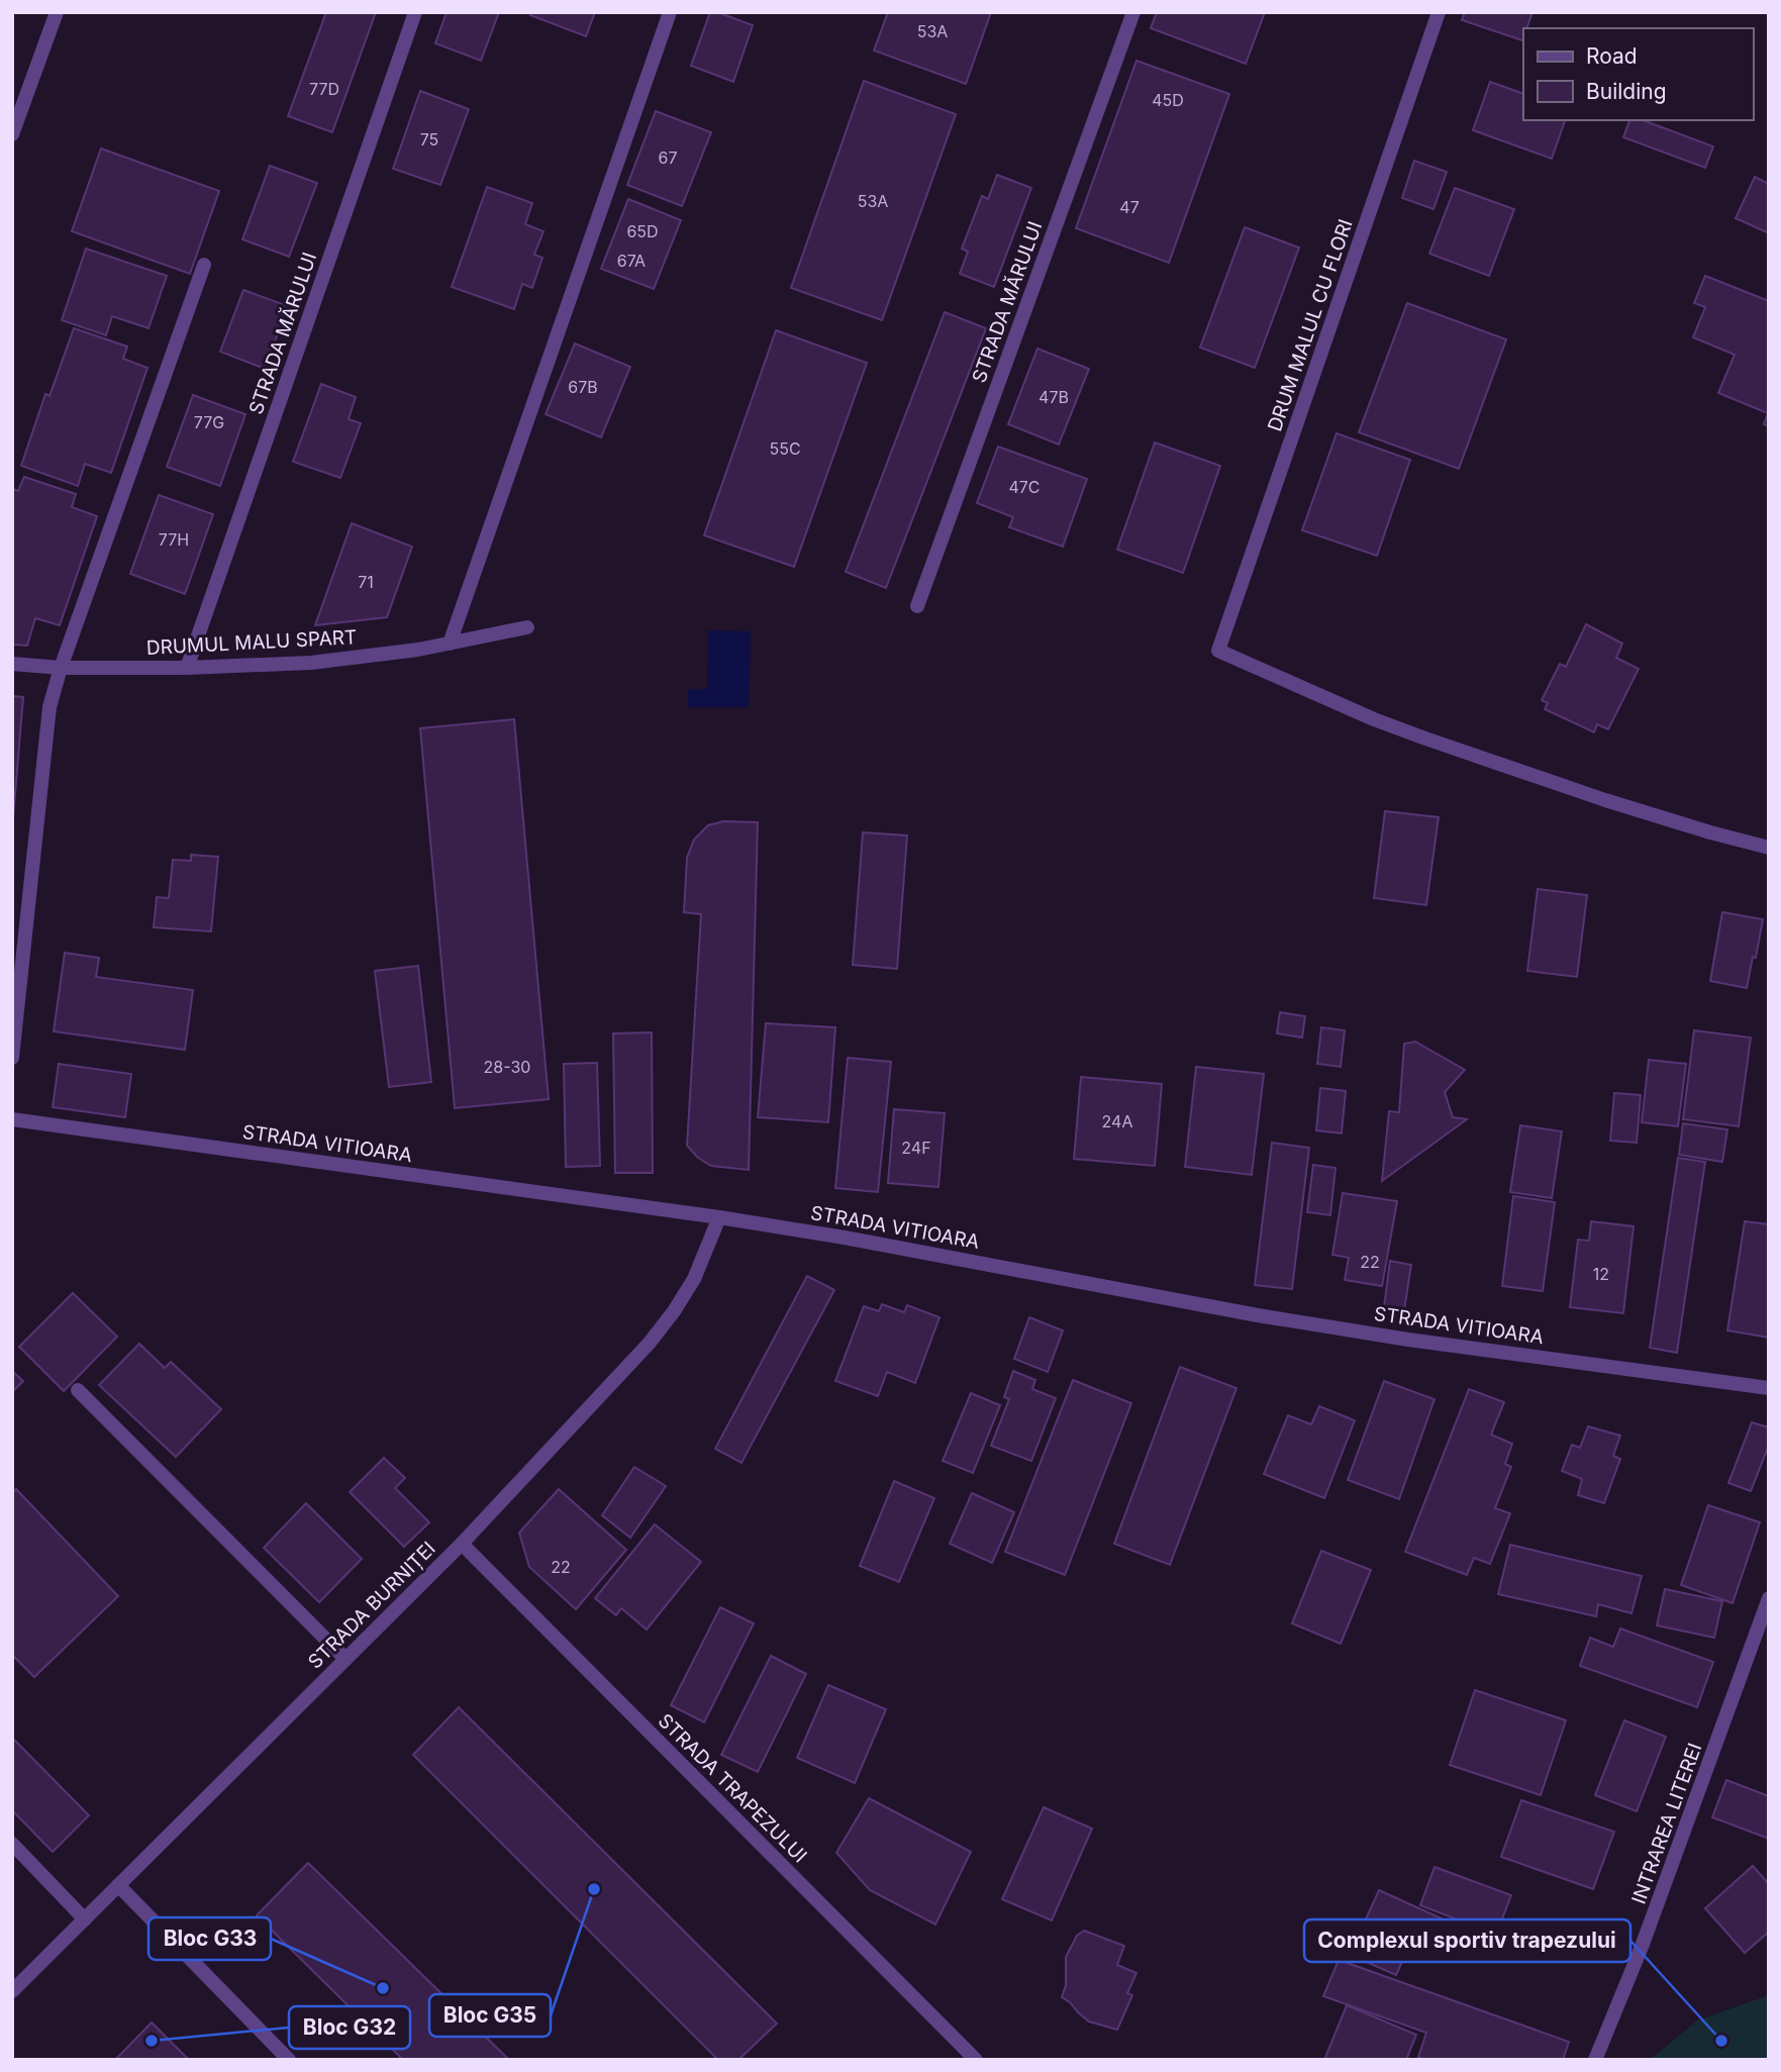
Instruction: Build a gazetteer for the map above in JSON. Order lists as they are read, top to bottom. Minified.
{"streets":{"street":["STRADA MĂRULUI","DRUM MALUL CU FLORI","DRUMUL MALU SPART","STRADA VITIOARA","STRADA BURNIȚEI","STRADA TRAPEZULUI","INTRAREA LITEREI"]},"crossings":[["STRADA MĂRULUI","DRUMUL MALU SPART"],["STRADA VITIOARA","STRADA BURNIȚEI"],["STRADA BURNIȚEI","STRADA TRAPEZULUI"]],"places":["Bloc G35","Bloc G33","Bloc G32","Complexul sportiv trapezului"],"house_numbers":["53A","77D","45D","75","67","53A","47","65D","67A","67B","47B","77G","55C","47C","77H","71","28-30","24A","24F","22","12","22"],"legend":["Road","Building"]}
